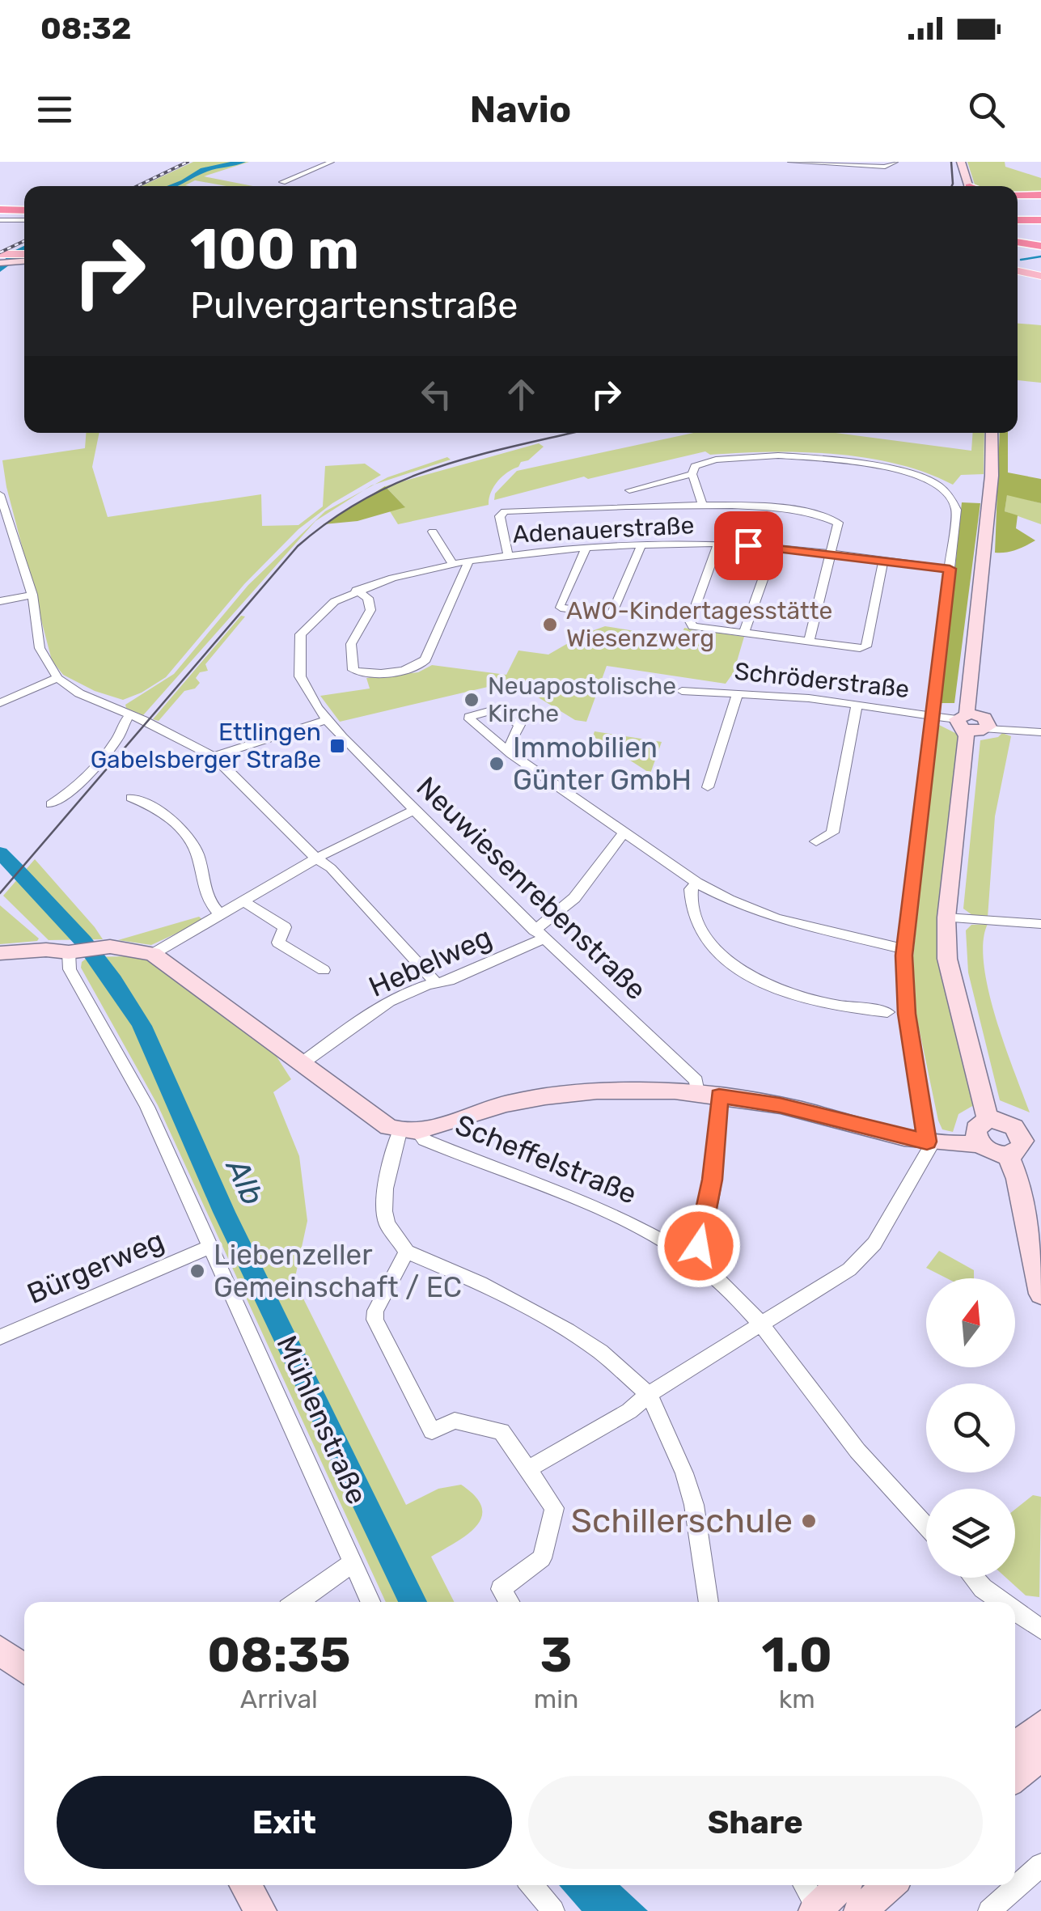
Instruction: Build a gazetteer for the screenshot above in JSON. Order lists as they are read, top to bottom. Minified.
{"streets":{"main road":["Scheffelstraße"],"street":["Adenauerstraße","Schröderstraße","Neuwiesenrebenstraße","Hebelweg","Bürgerweg","Mühlenstraße"]},"crossings":[["Adenauerstraße","Neuwiesenrebenstraße"],["Neuwiesenrebenstraße","Hebelweg"],["Hebelweg","Scheffelstraße"],["Bürgerweg","Mühlenstraße"]],"water":["Alb"],"places":{"other":["AWO-Kindertagesstätte Wiesenzwerg","Neuapostolische Kirche","Immobilien Günter GmbH","Liebenzeller Gemeinschaft / EC","Schillerschule"],"transit":["Ettlingen Gabelsberger Straße"]},"north":"top","page":{"status":"08:32","header":"Navio","turn":["100 m","Pulvergartenstraße"],"eta":["08:35","Arrival","3","min","1.0","km"],"buttons":["Exit","Share"]}}
